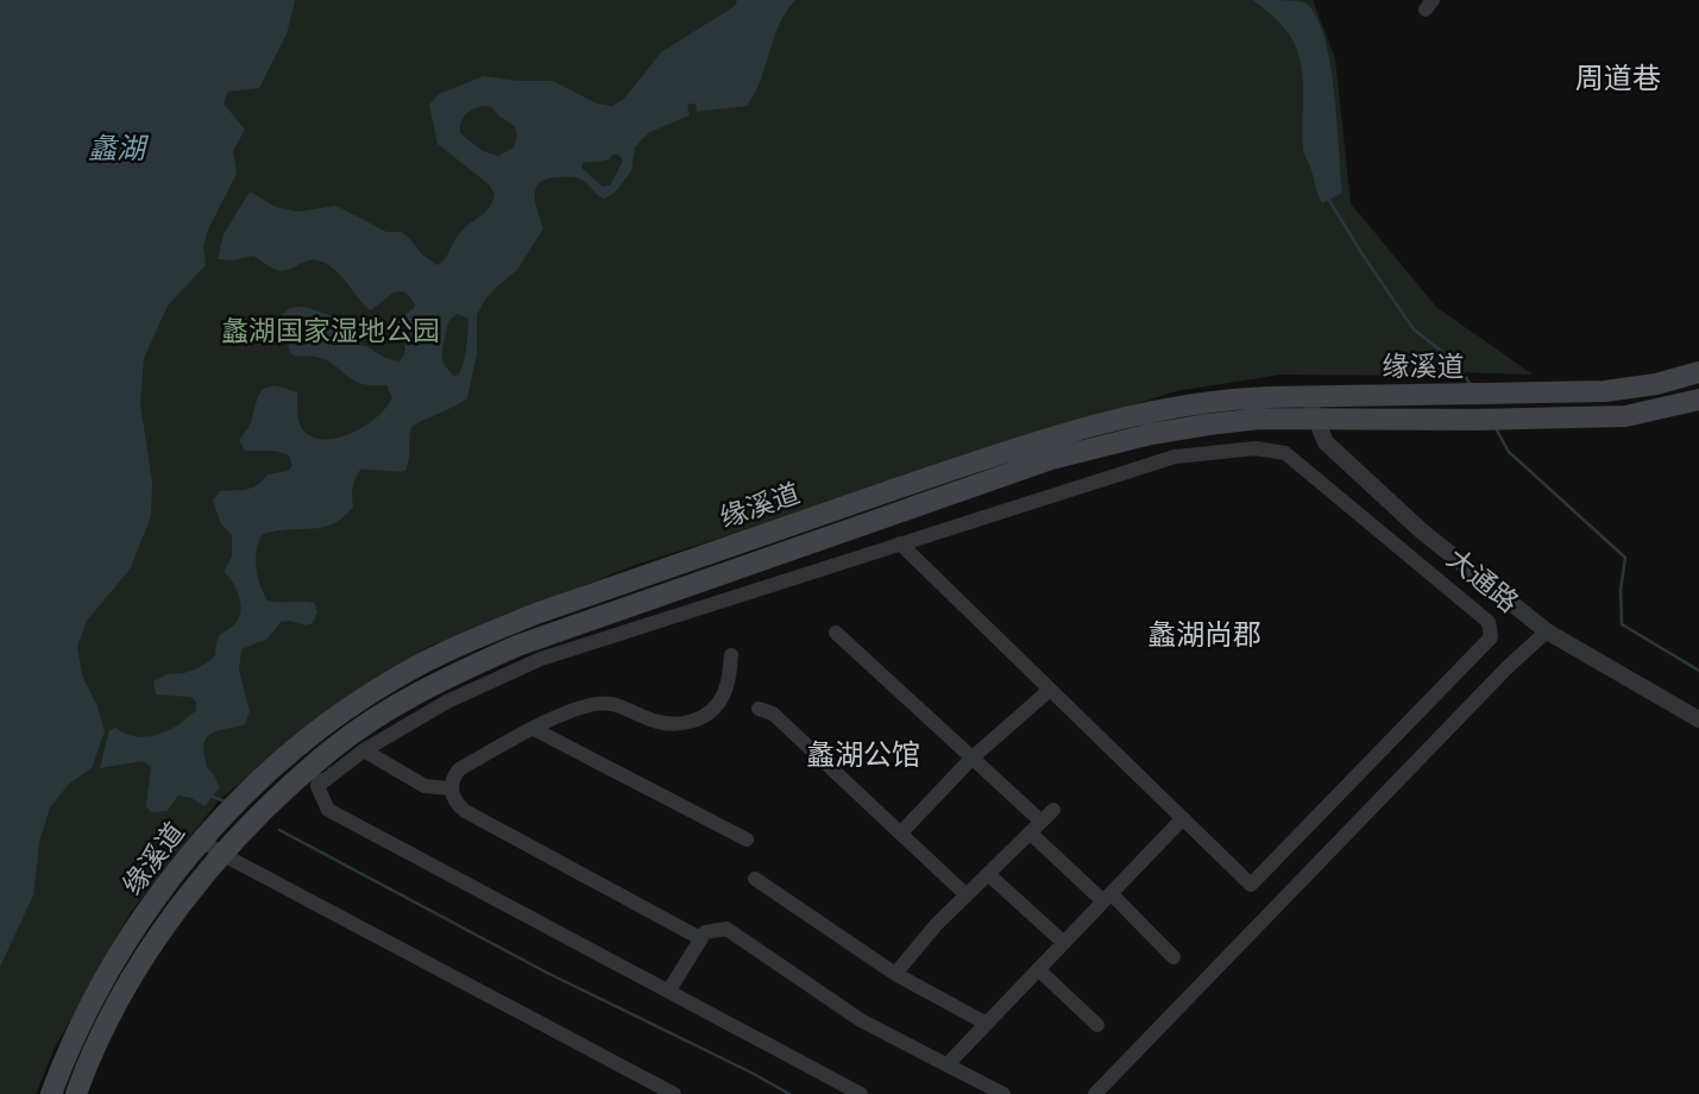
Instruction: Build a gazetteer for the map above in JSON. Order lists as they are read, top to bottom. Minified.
{"streets":{"main road":["缘溪道"],"street":["大通路"]},"crossings":[["缘溪道","大通路"]],"districts":["周道巷","蠡湖尚郡","蠡湖公馆"],"water":["蠡湖"],"parks":["蠡湖国家湿地公园"]}
